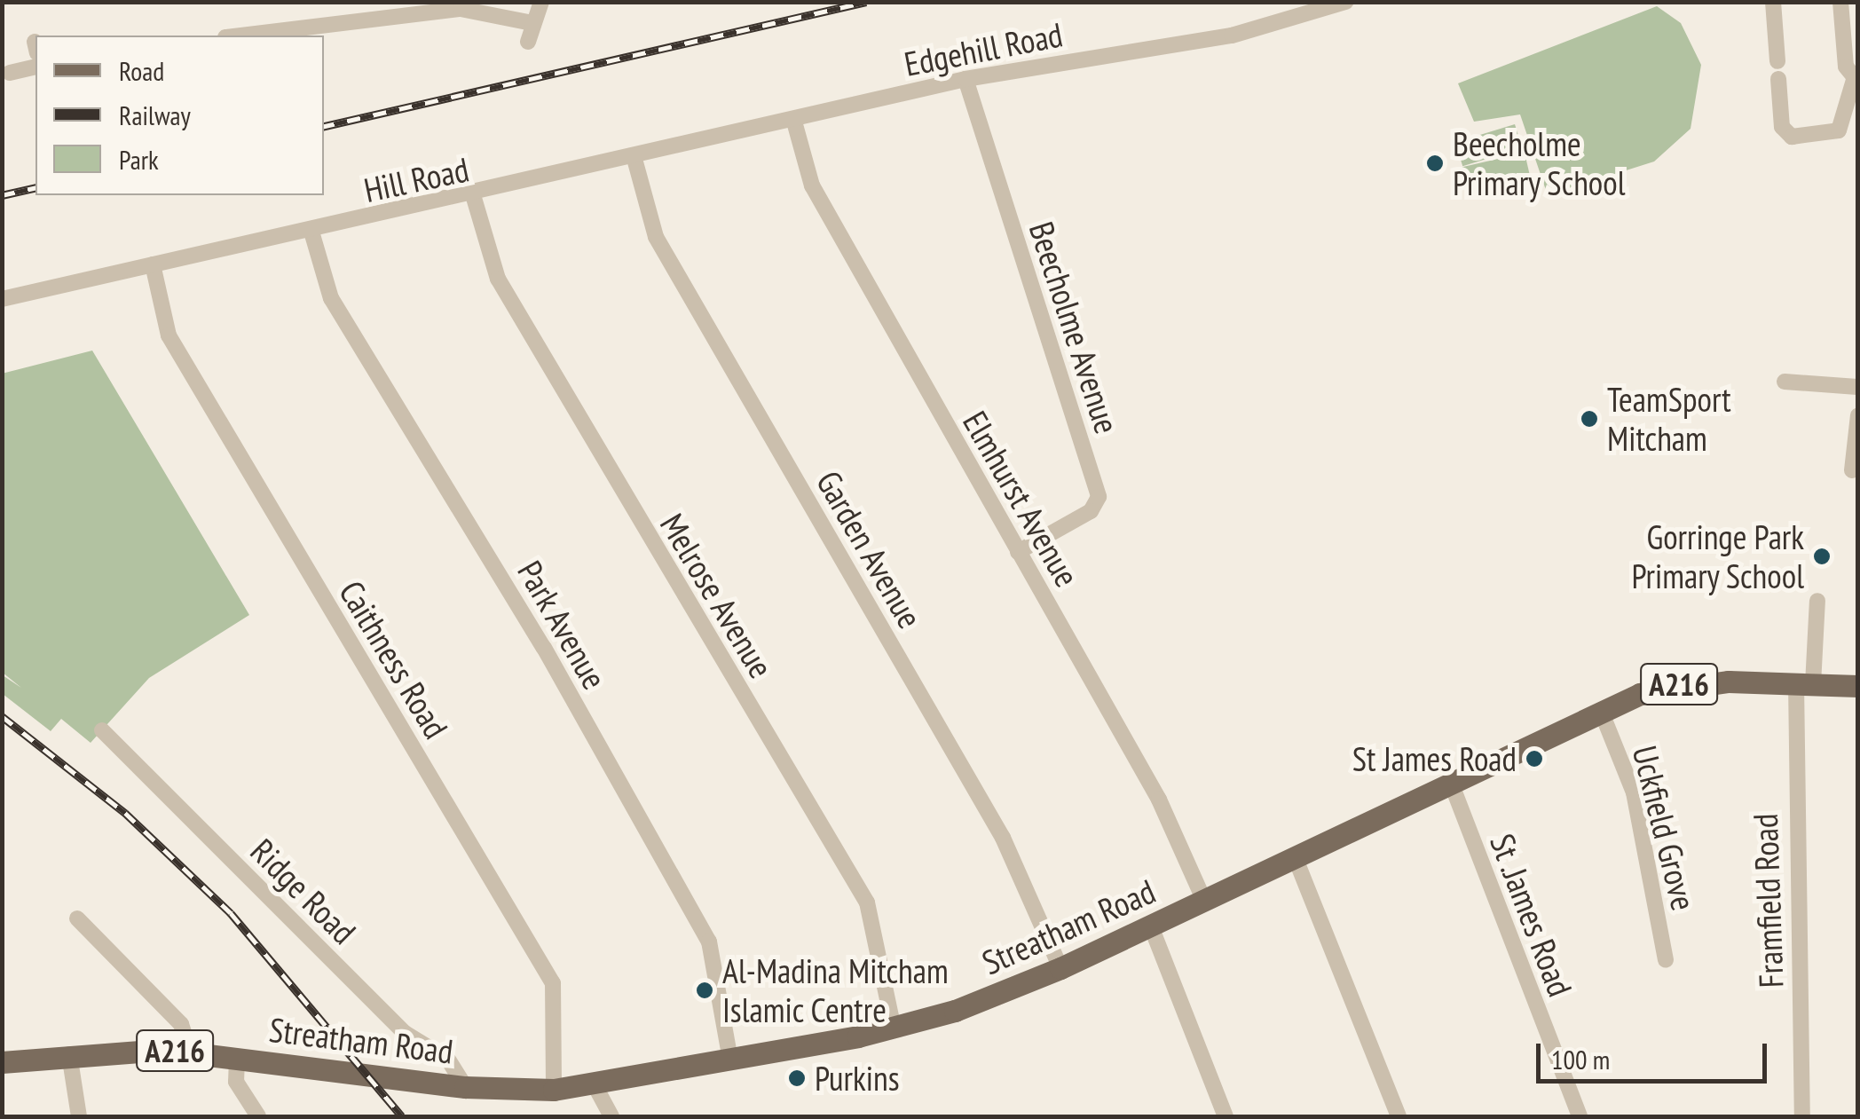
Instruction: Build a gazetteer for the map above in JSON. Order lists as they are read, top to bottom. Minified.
{"streets":{"main road":["A216","Streatham Road"],"street":["Edgehill Road","Hill Road","Beecholme Avenue","Elmhurst Avenue","Garden Avenue","Melrose Avenue","Park Avenue","Caithness Road","Uckfield Grove","Ridge Road","Framfield Road","St .James Road"]},"crossings":[["Edgehill Road","Hill Road"],["Edgehill Road","Beecholme Avenue"],["Edgehill Road","Elmhurst Avenue"],["Edgehill Road","Garden Avenue"],["Hill Road","Garden Avenue"],["Hill Road","Melrose Avenue"],["Hill Road","Park Avenue"],["Hill Road","Caithness Road"],["Beecholme Avenue","Elmhurst Avenue"],["Elmhurst Avenue","Streatham Road"],["Garden Avenue","Streatham Road"],["Melrose Avenue","Streatham Road"],["Park Avenue","Streatham Road"],["Caithness Road","Streatham Road"],["Uckfield Grove","Streatham Road"],["Ridge Road","Streatham Road"],["Framfield Road","Streatham Road"],["St .James Road","Streatham Road"]],"places":["Beecholme Primary School","TeamSport Mitcham","Gorringe Park Primary School","St James Road","Al-Madina Mitcham Islamic Centre","Purkins"],"legend":["Road","Railway","Park"],"scale_bar":"100 m"}
